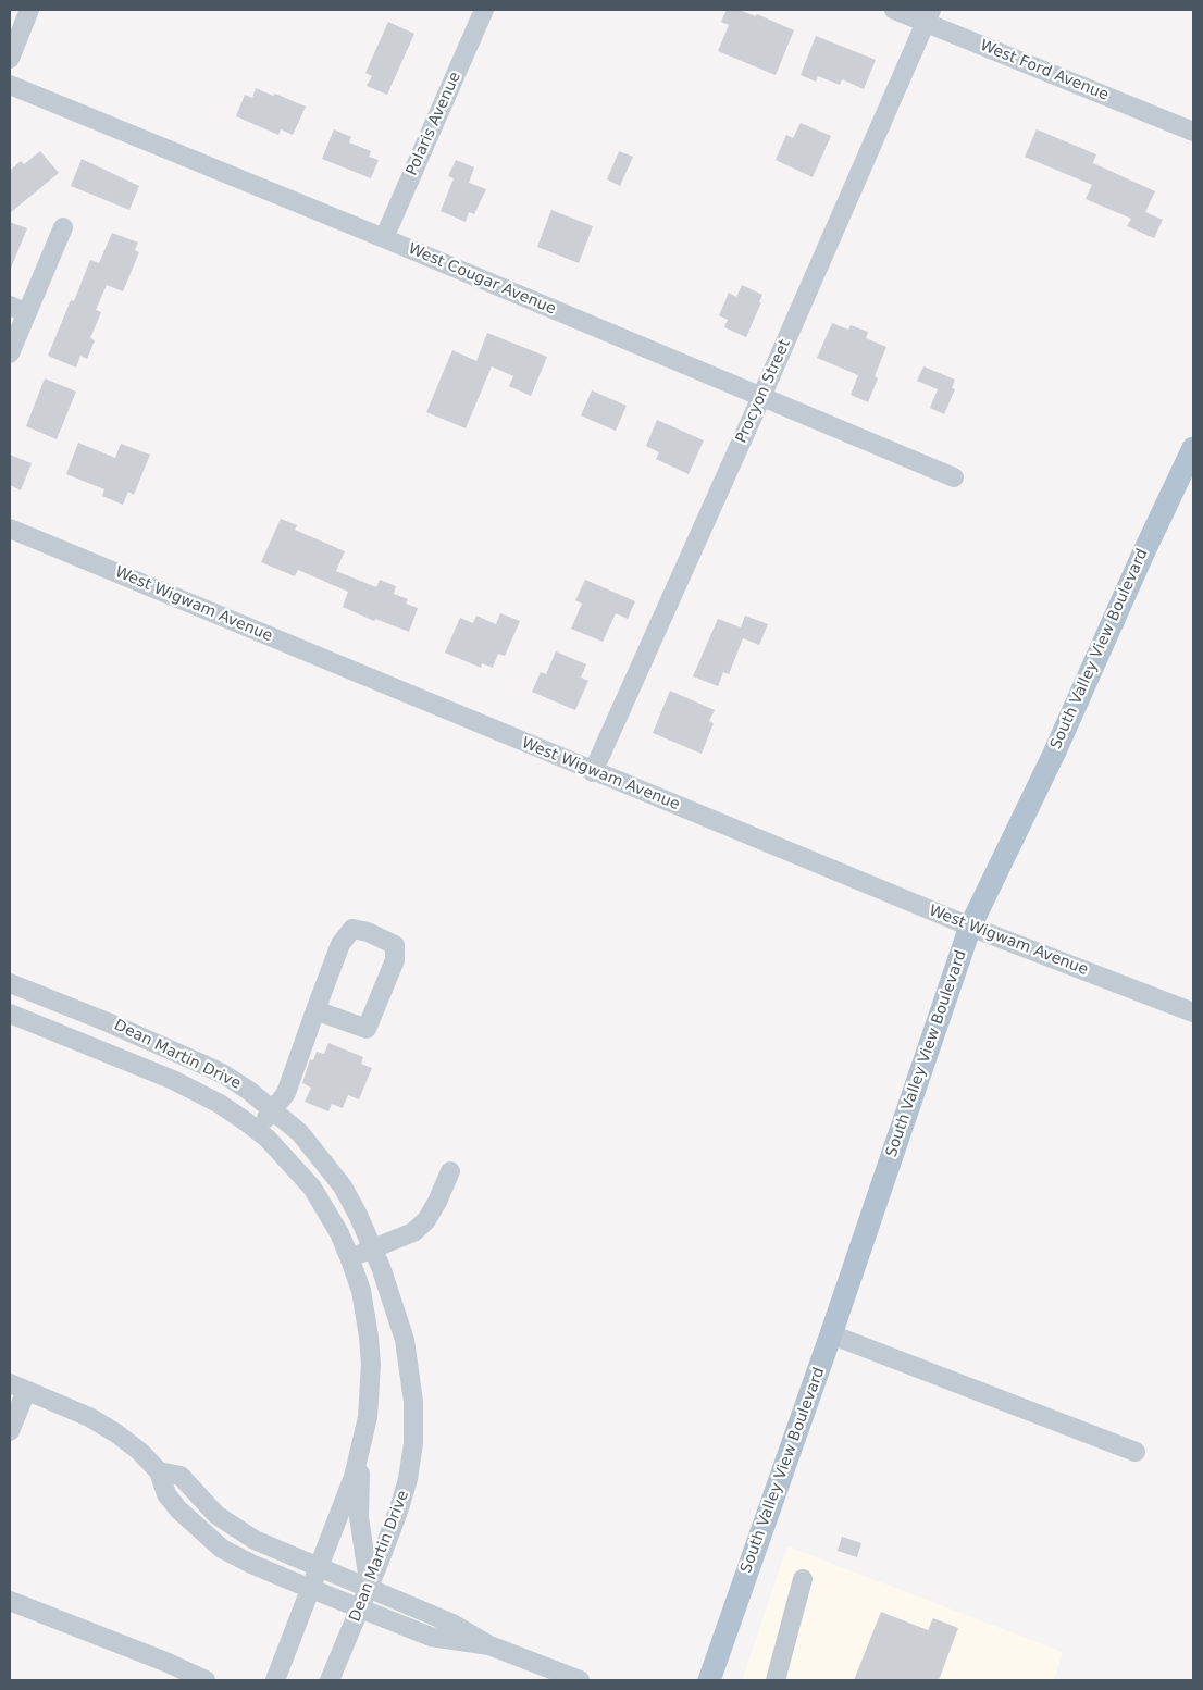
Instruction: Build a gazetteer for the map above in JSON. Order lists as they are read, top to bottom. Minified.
{"streets":{"main road":["South Valley View Boulevard"],"street":["West Ford Avenue","Polaris Avenue","West Cougar Avenue","Procyon Street","West Wigwam Avenue","Dean Martin Drive"]},"crossings":[["West Ford Avenue","Procyon Street"],["Polaris Avenue","West Cougar Avenue"],["West Cougar Avenue","Procyon Street"],["Procyon Street","West Wigwam Avenue"],["West Wigwam Avenue","South Valley View Boulevard"]]}
